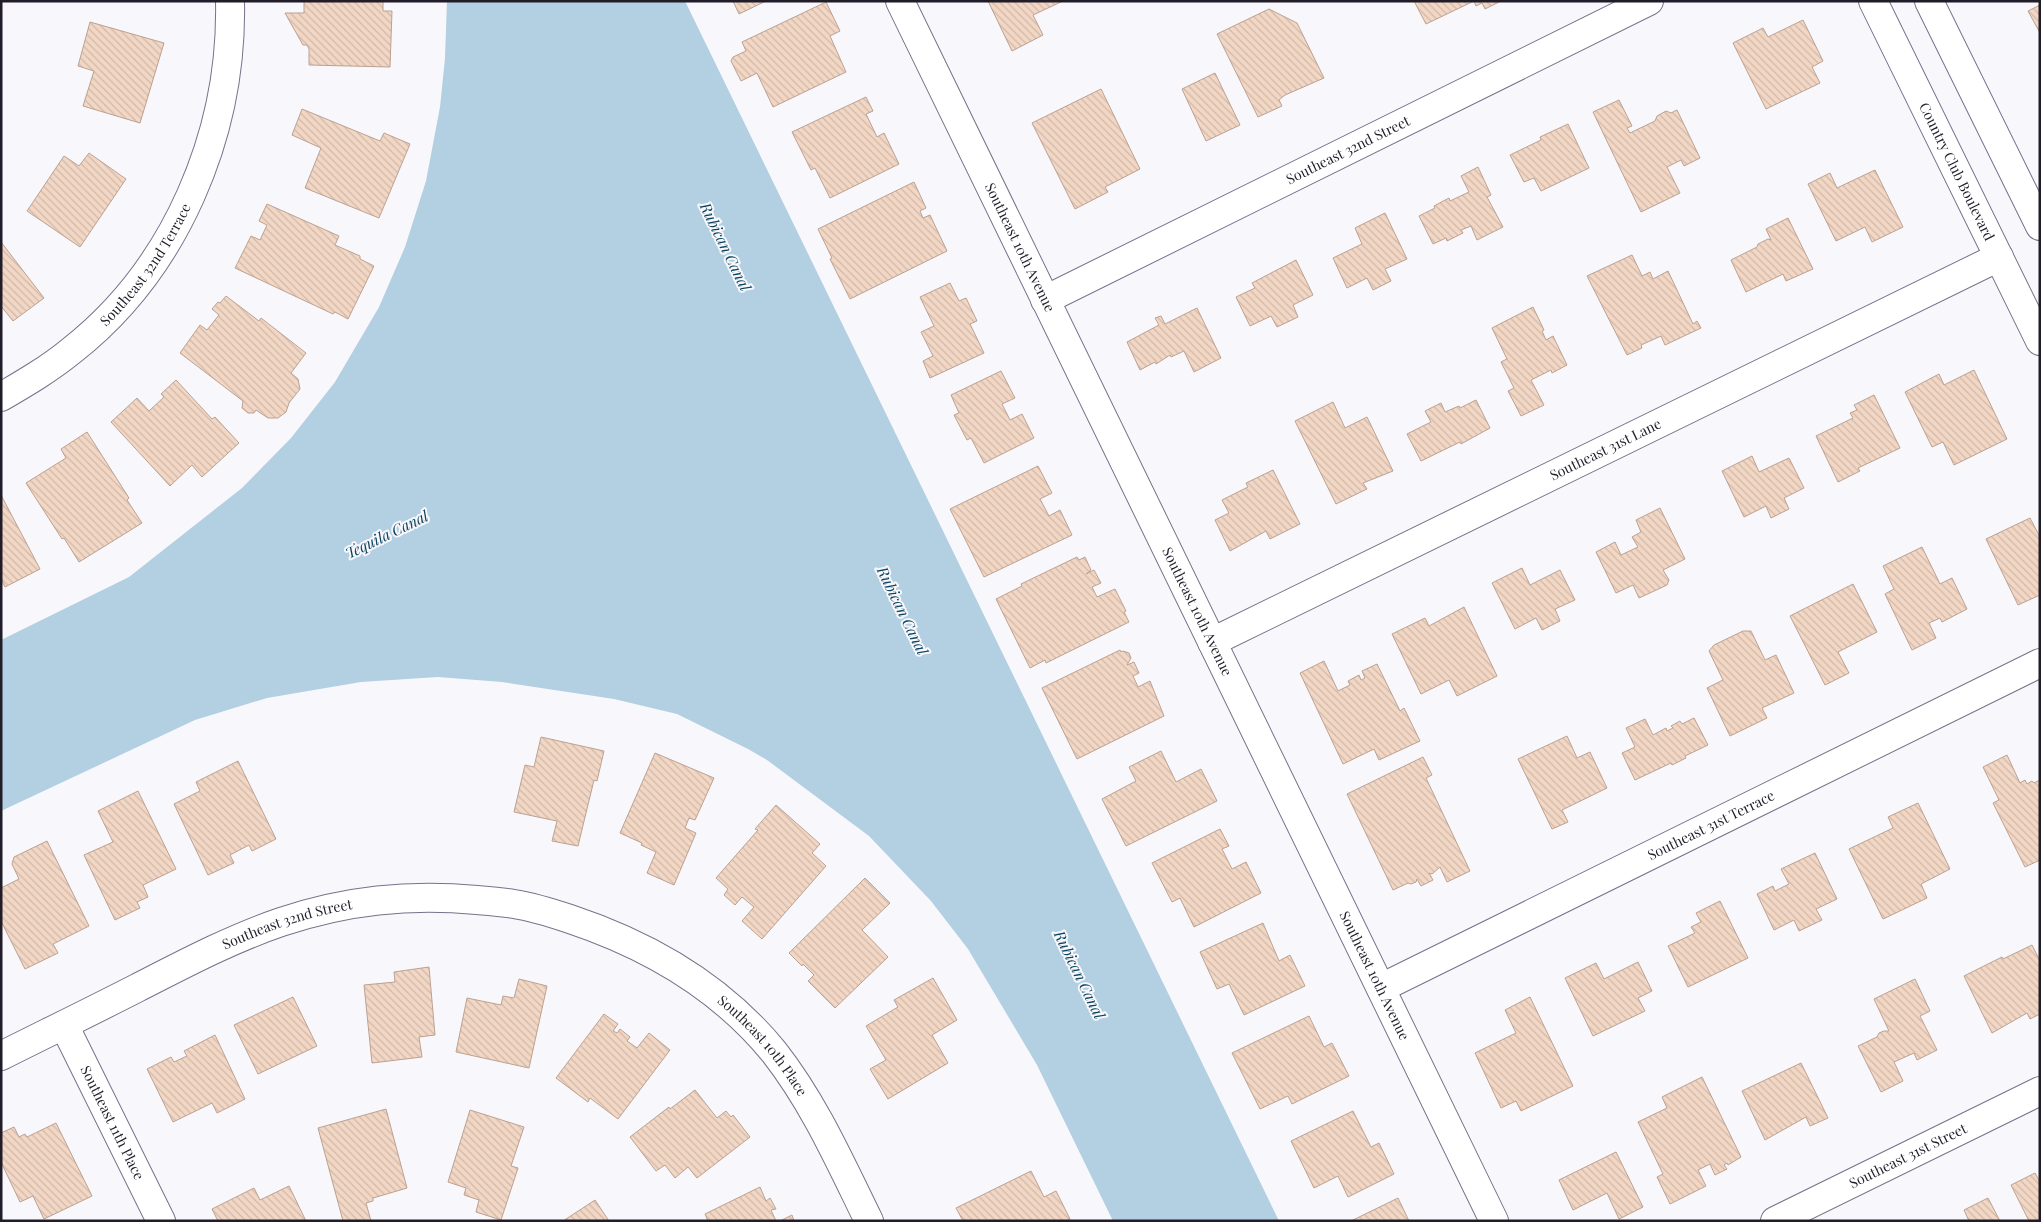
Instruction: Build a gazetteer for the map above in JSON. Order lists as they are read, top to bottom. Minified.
{"streets":{"street":["Southeast 32nd Street","Country Club Boulevard","Southeast 10th Avenue","Southeast 32nd Terrace","Southeast 31st Lane","Southeast 31st Terrace","Southeast 10th Place","Southeast 11th Place","Southeast 31st Street"]},"crossings":[["Southeast 32nd Street","Southeast 10th Avenue"],["Southeast 32nd Street","Southeast 10th Place"],["Southeast 32nd Street","Southeast 11th Place"],["Country Club Boulevard","Southeast 31st Lane"],["Southeast 10th Avenue","Southeast 31st Lane"],["Southeast 10th Avenue","Southeast 31st Terrace"]],"water":["Rubican Canal","Tequila Canal"]}
